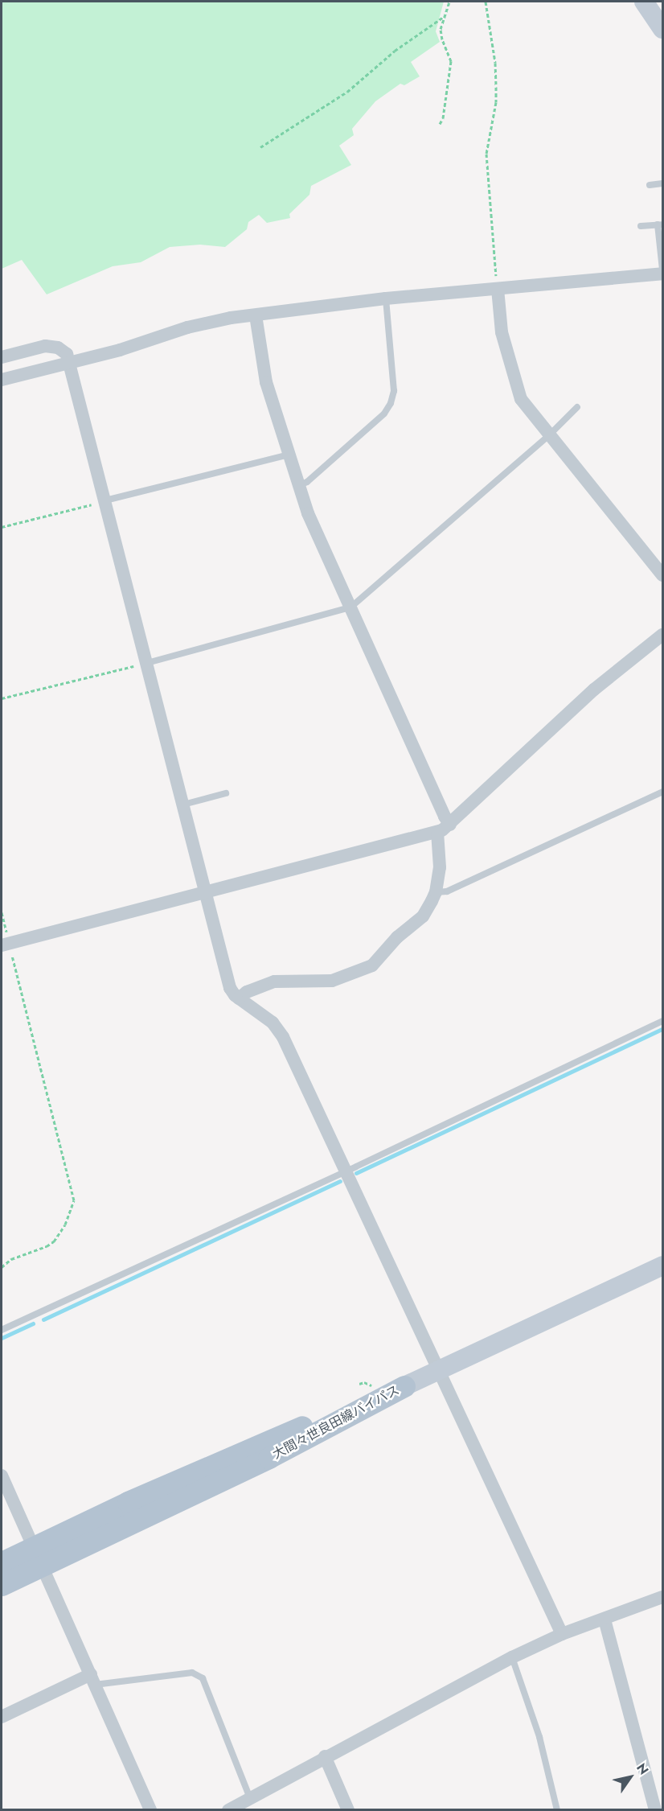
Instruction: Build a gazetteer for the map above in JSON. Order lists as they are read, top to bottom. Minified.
{"streets":{"main road":["大間々世良田線バイパス"]},"north":"top right"}
